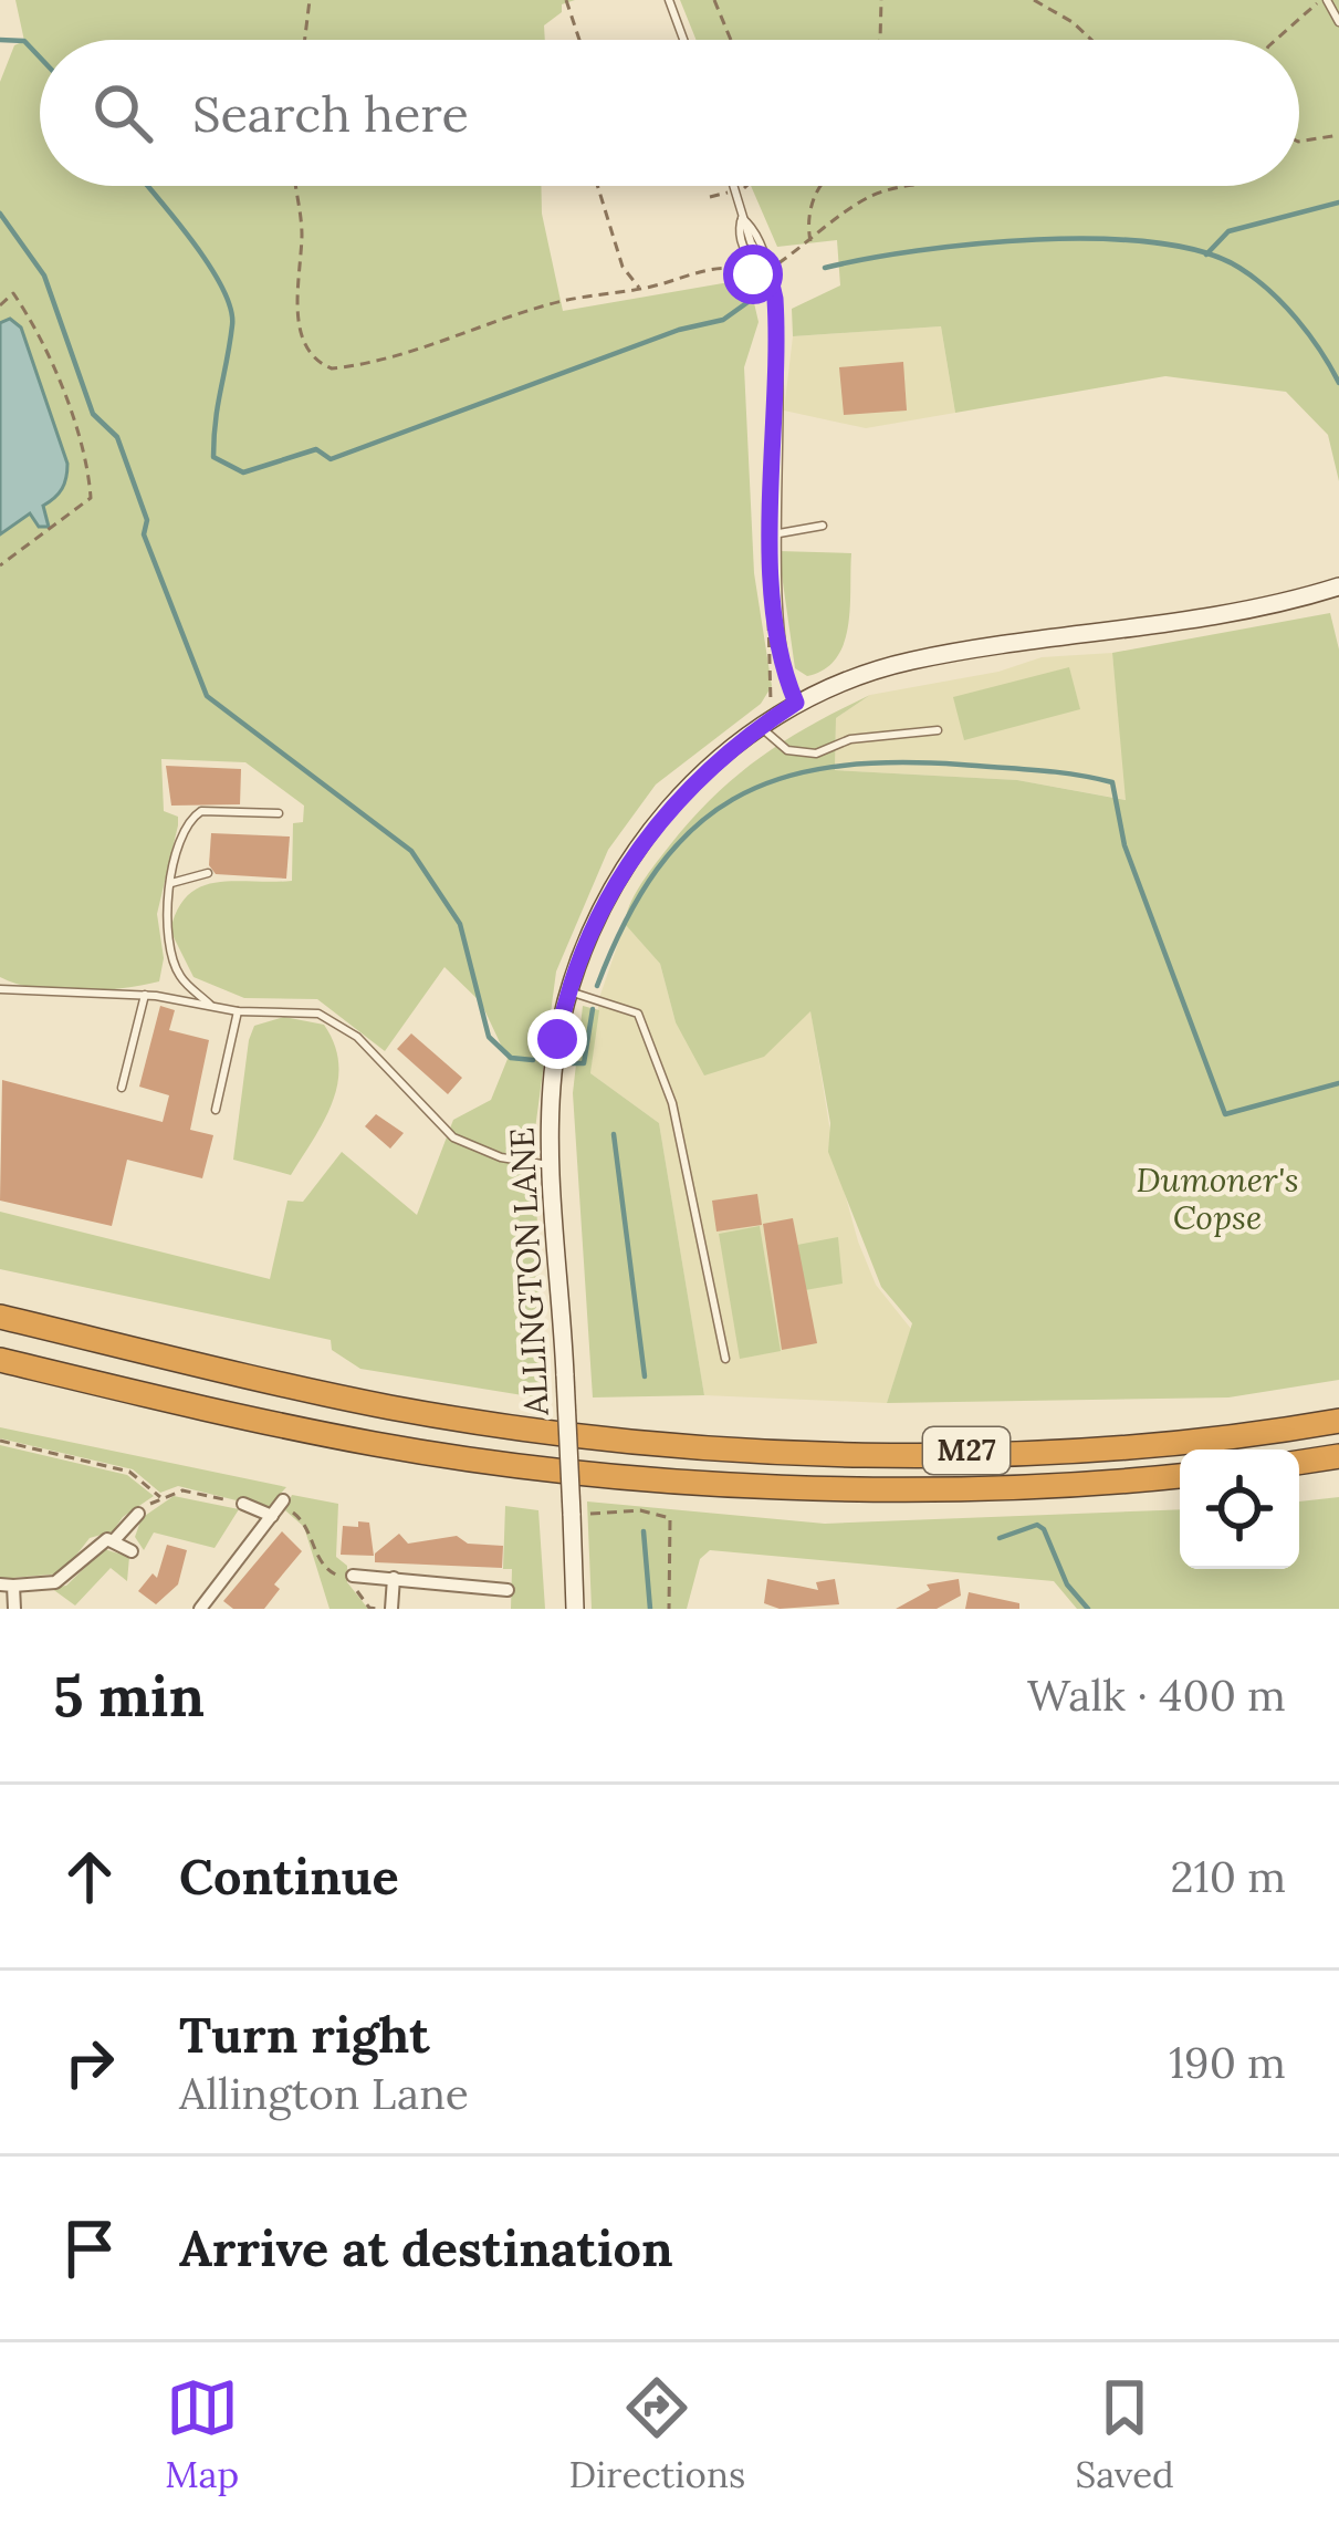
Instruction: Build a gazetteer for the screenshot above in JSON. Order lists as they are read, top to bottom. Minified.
{"streets":{"highway":["M27"],"street":["ALLINGTON LANE"]},"parks":["Dumoner's Copse"],"page":{"search":"Search here","heading":["5 min","Walk · 400 m"],"list":[["Continue","210 m"],["Turn right","Allington Lane","190 m"],"Arrive at destination"],"nav":["Map","Directions","Saved"]}}
